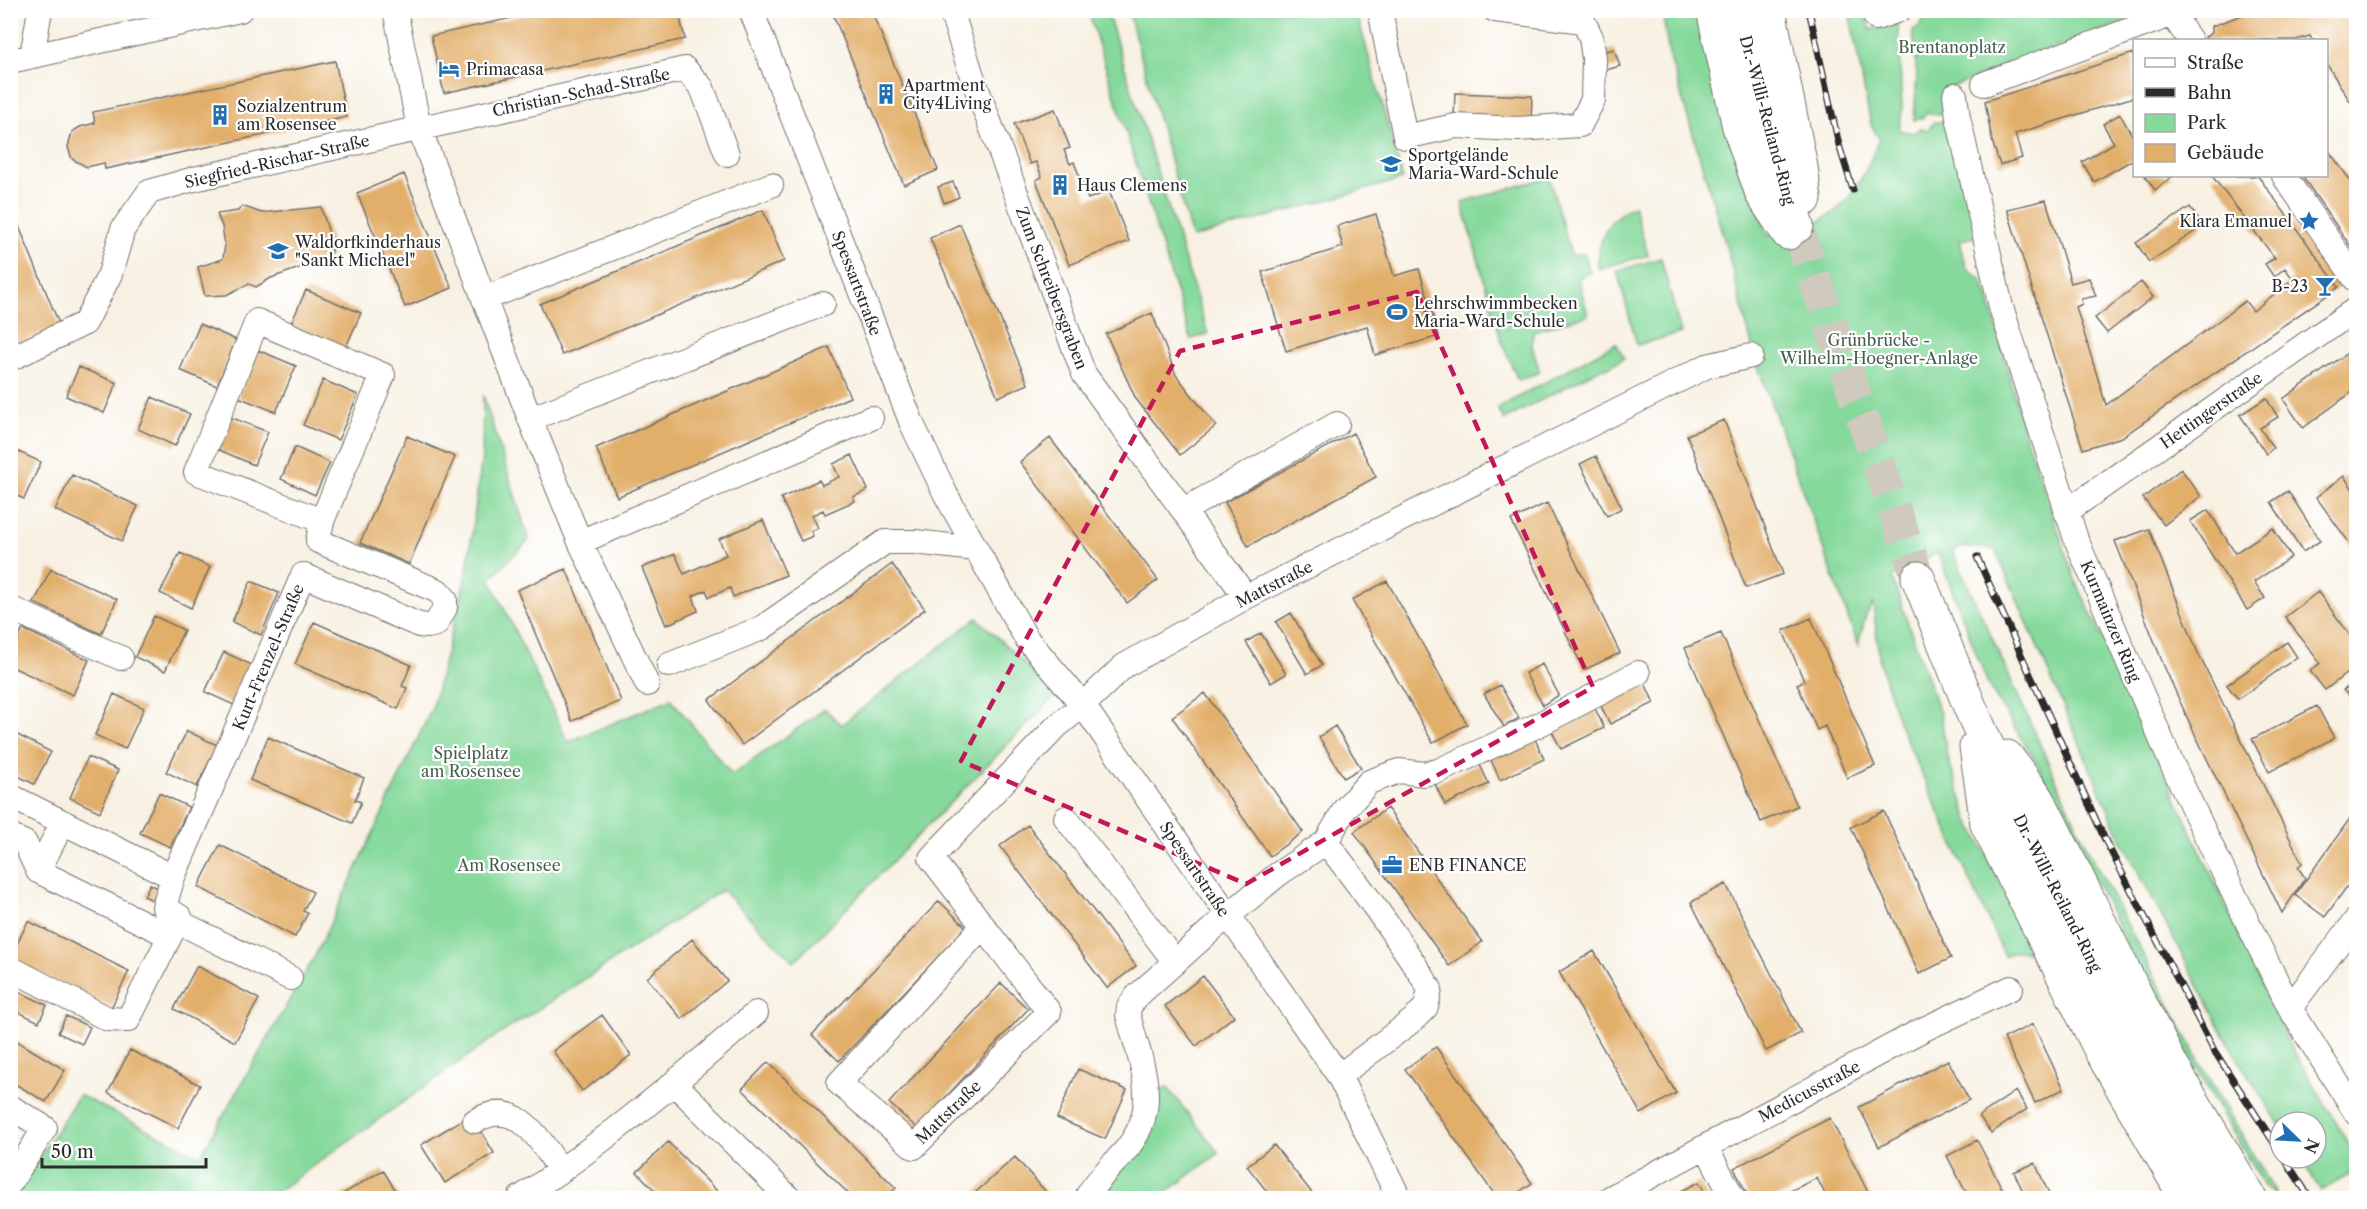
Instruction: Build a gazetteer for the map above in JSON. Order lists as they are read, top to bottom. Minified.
{"streets":{"highway":["Dr.-Willi-Reiland-Ring"],"street":["Christian-Schad-Straße","Siegfried-Rischar-Straße","Spessartstraße","Zum Schreibersgraben","Hettingerstraße","Mattstraße","Kurmainzer Ring","Kurt-Frenzel-Straße","Medicusstraße"]},"crossings":[["Christian-Schad-Straße","Siegfried-Rischar-Straße"],["Spessartstraße","Mattstraße"],["Zum Schreibersgraben","Mattstraße"],["Hettingerstraße","Kurmainzer Ring"]],"parks":["Brentanoplatz","Grünbrücke - Wilhelm-Hoegner-Anlage","Spielplatz am Rosensee","Am Rosensee"],"places":{"hotel":["Primacasa"],"building":["Apartment City4Living","Sozialzentrum am Rosensee","Haus Clemens"],"school or university":["Sportgelände Maria-Ward-Schule","Waldorfkinderhaus \"Sankt Michael\""],"place":["Klara Emanuel"],"bar":["B-23"],"sports":["Lehrschwimmbecken Maria-Ward-Schule"],"office":["ENB FINANCE"]},"legend":["Straße","Bahn","Park","Gebäude"],"scale_bar":"50 m","north":"bottom right"}
